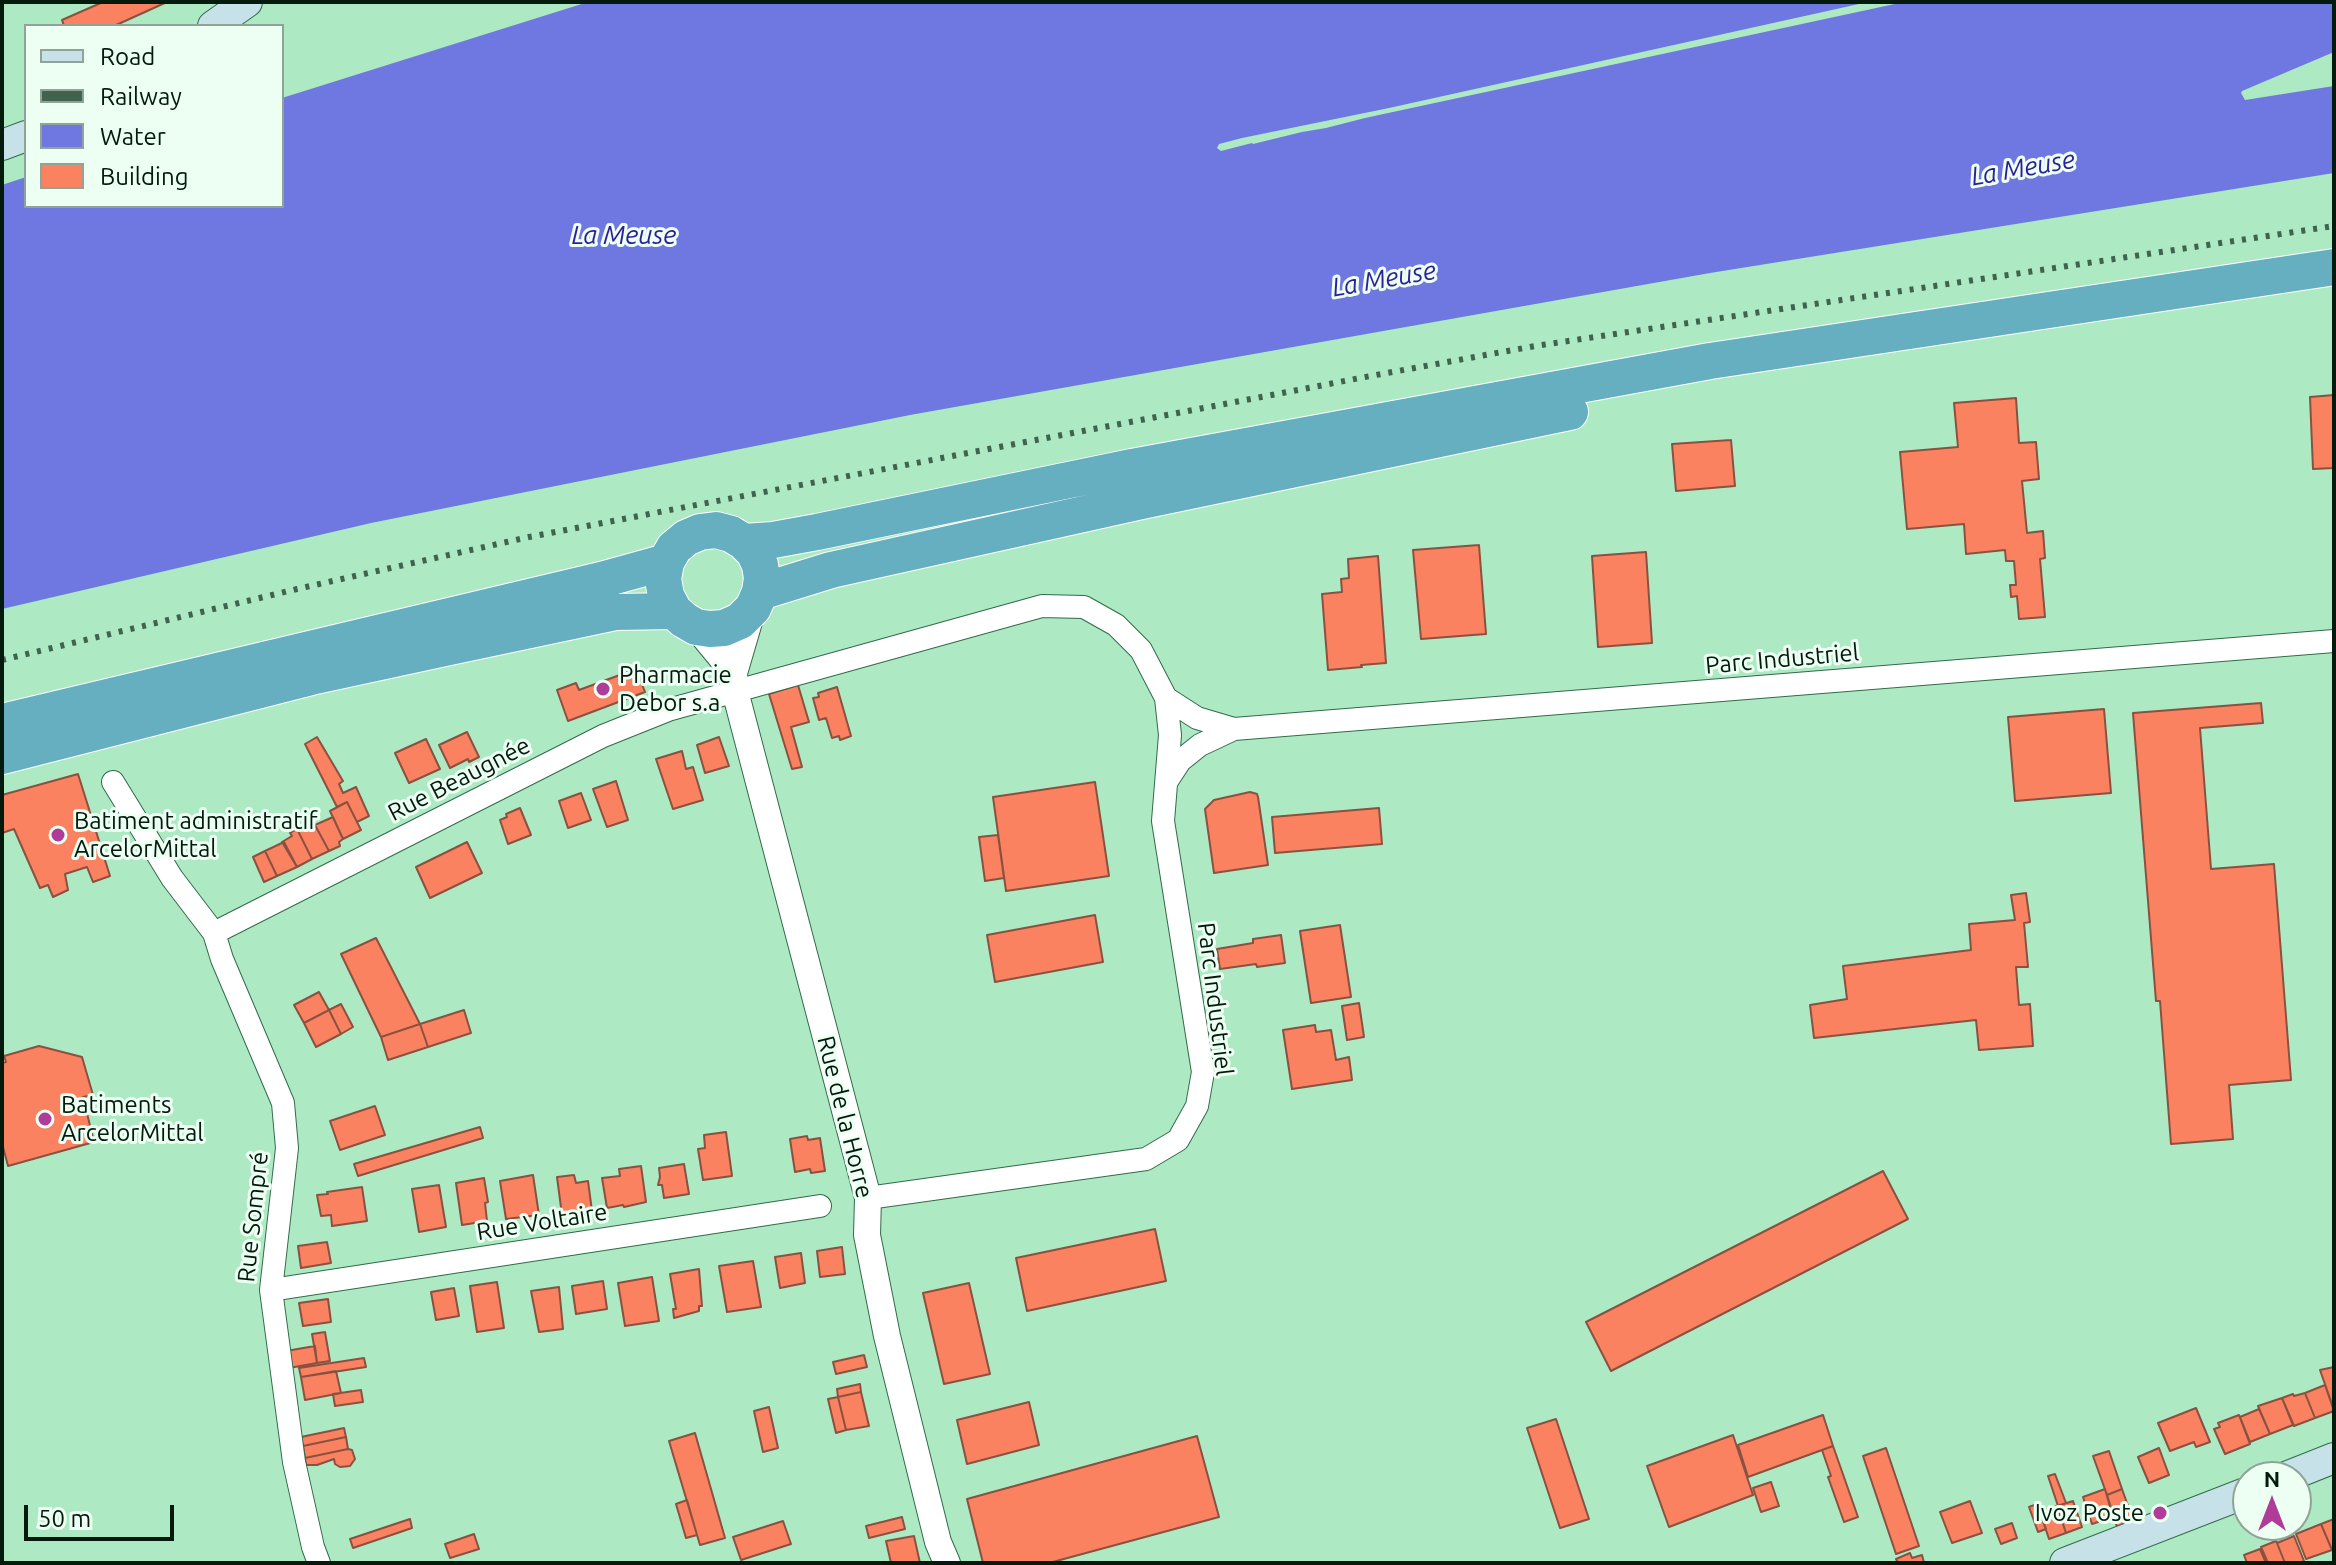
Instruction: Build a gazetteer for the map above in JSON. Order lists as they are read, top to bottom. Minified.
{"streets":{"street":["Parc Industriel","Rue Beaugnée","Rue de la Horre","Rue Sompré","Rue Voltaire"]},"crossings":[["Parc Industriel","Rue Beaugnée"],["Parc Industriel","Rue de la Horre"],["Rue Beaugnée","Rue de la Horre"],["Rue Beaugnée","Rue Sompré"],["Rue Sompré","Rue Voltaire"]],"water":["La Meuse"],"places":["Pharmacie Debor s.a","Batiment administratif ArcelorMittal","Batiments ArcelorMittal","Ivoz Poste"],"legend":["Road","Railway","Water","Building"],"scale_bar":"50 m","north":"top"}
